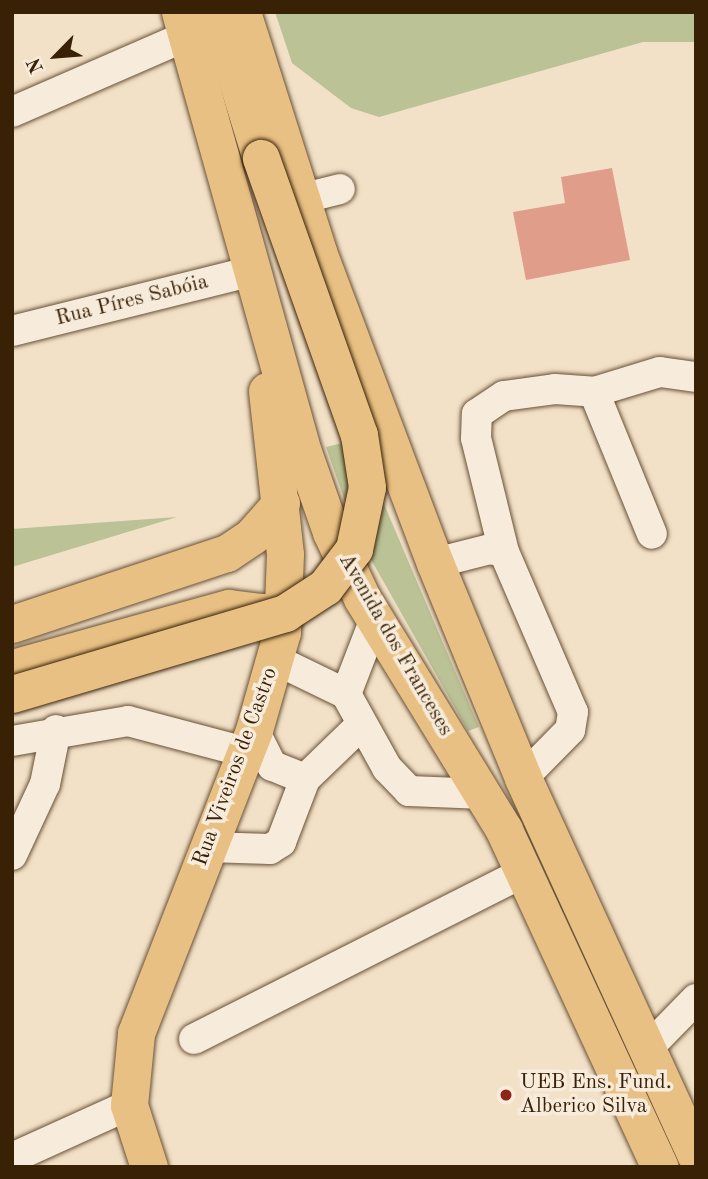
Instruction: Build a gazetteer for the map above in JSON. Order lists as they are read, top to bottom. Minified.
{"streets":{"main road":["Avenida dos Franceses","Rua Viveiros de Castro"],"street":["Rua Píres Sabóia"]},"crossings":[["Rua Píres Sabóia","Avenida dos Franceses"],["Rua Píres Sabóia","Rua Viveiros de Castro"],["Avenida dos Franceses","Rua Viveiros de Castro"]],"places":["UEB Ens. Fund. Alberico Silva"],"north":"bottom left"}
